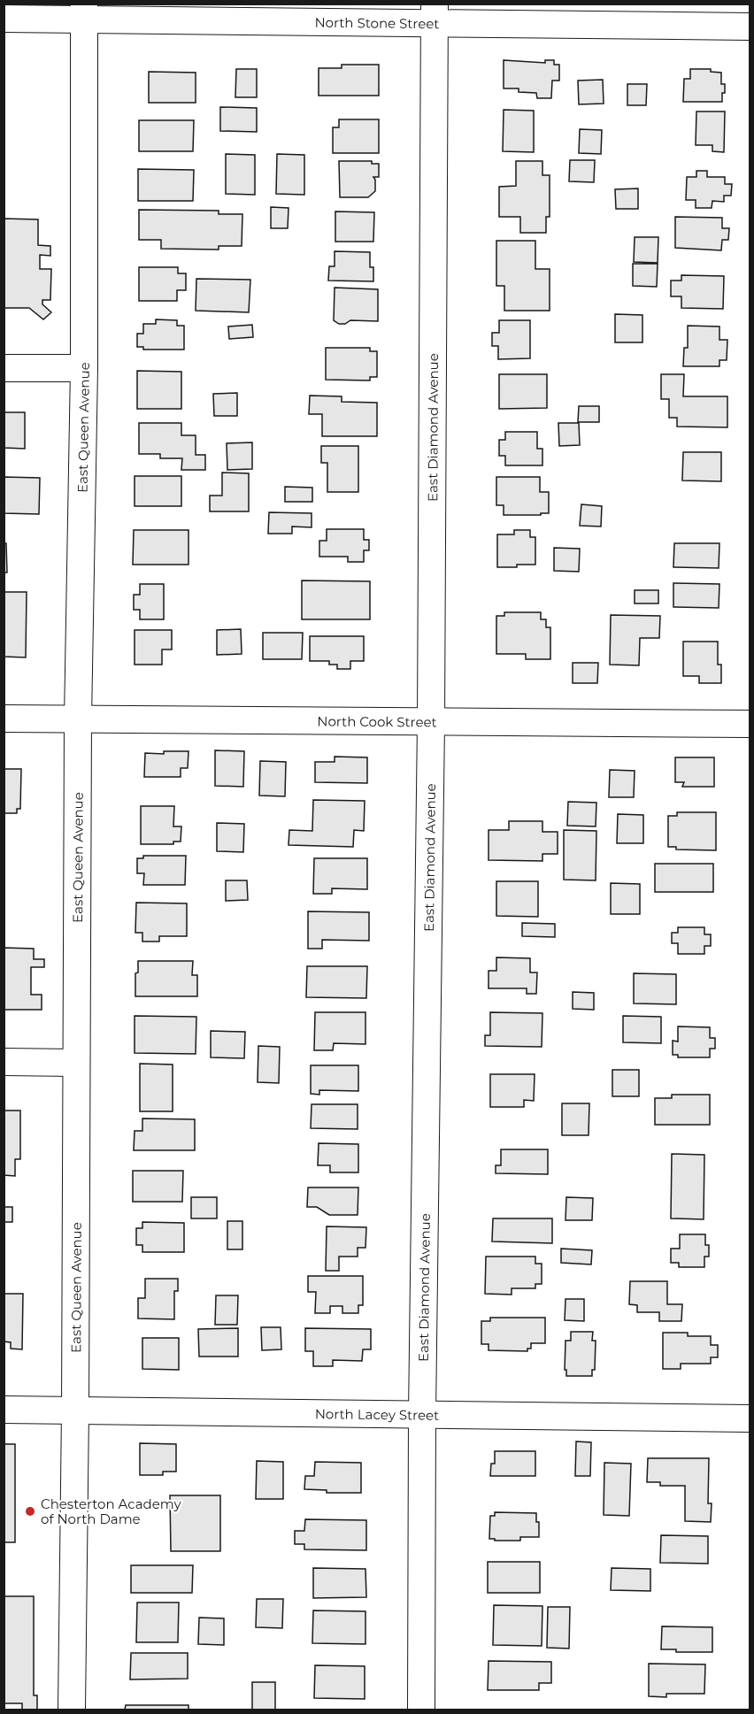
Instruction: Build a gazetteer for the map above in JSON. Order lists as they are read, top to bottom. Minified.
{"streets":{"street":["North Stone Street","East Queen Avenue","East Diamond Avenue","North Cook Street","North Lacey Street"]},"crossings":[["North Stone Street","East Queen Avenue"],["North Stone Street","East Diamond Avenue"],["East Queen Avenue","North Cook Street"],["East Queen Avenue","North Lacey Street"],["East Diamond Avenue","North Cook Street"],["East Diamond Avenue","North Lacey Street"]],"places":["Chesterton Academy of North Dame"]}
